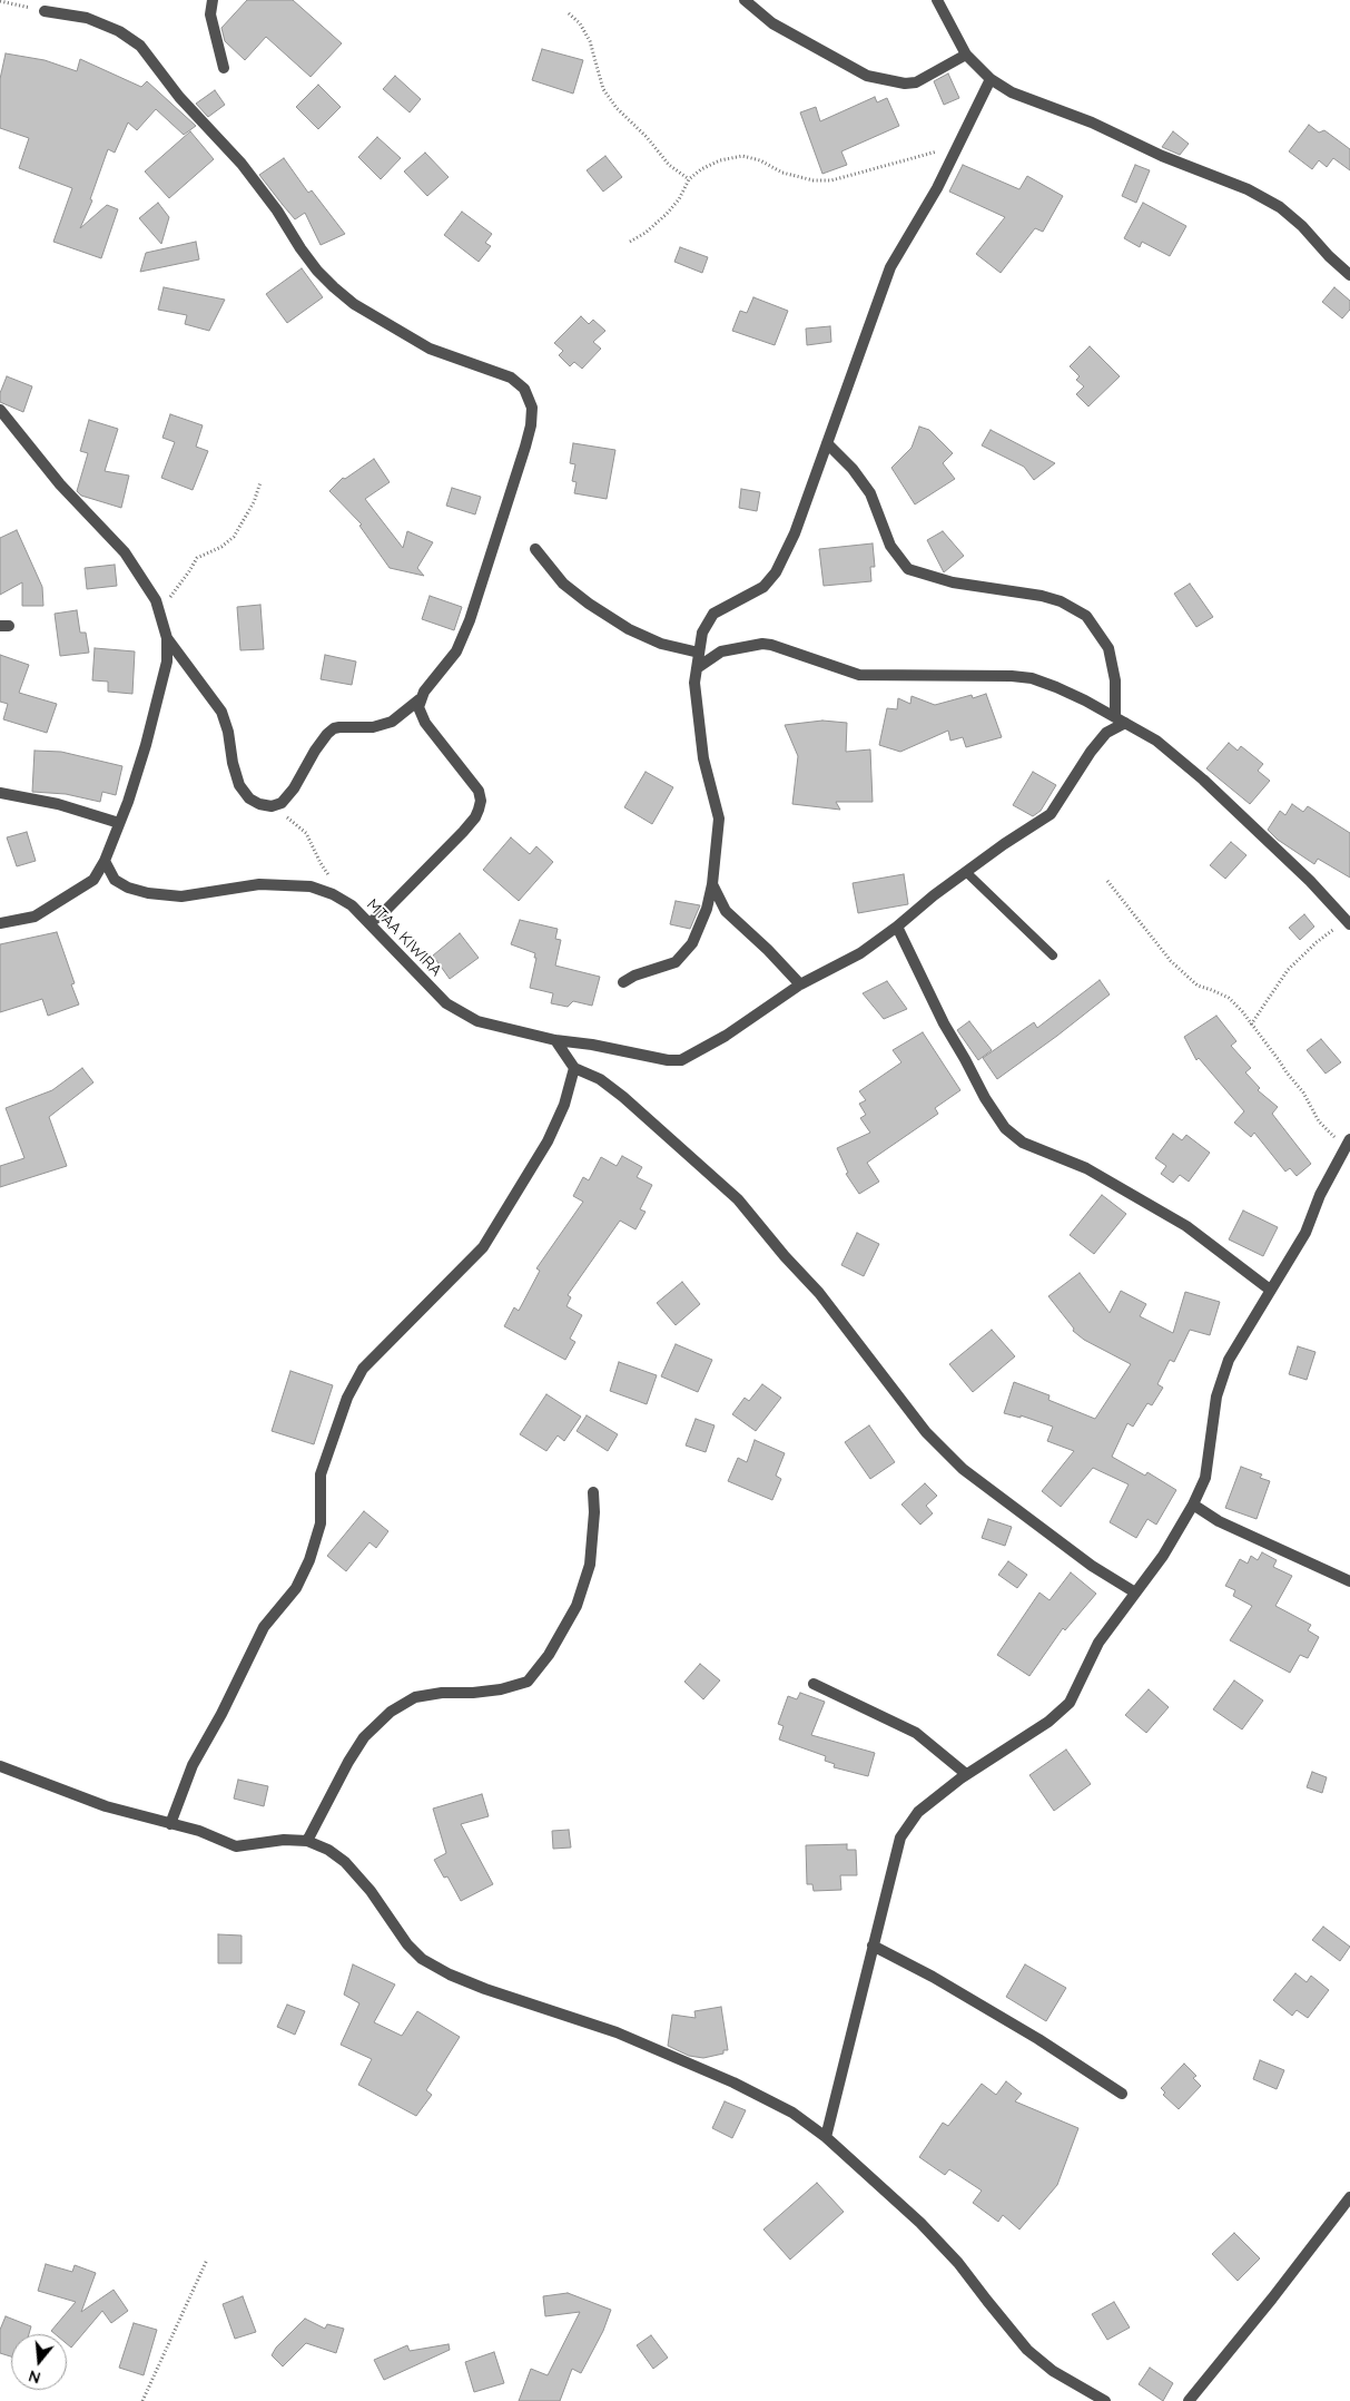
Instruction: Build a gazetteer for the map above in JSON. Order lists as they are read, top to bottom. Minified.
{"streets":{"street":["MTAA KIWIRA"]},"north":"bottom"}
